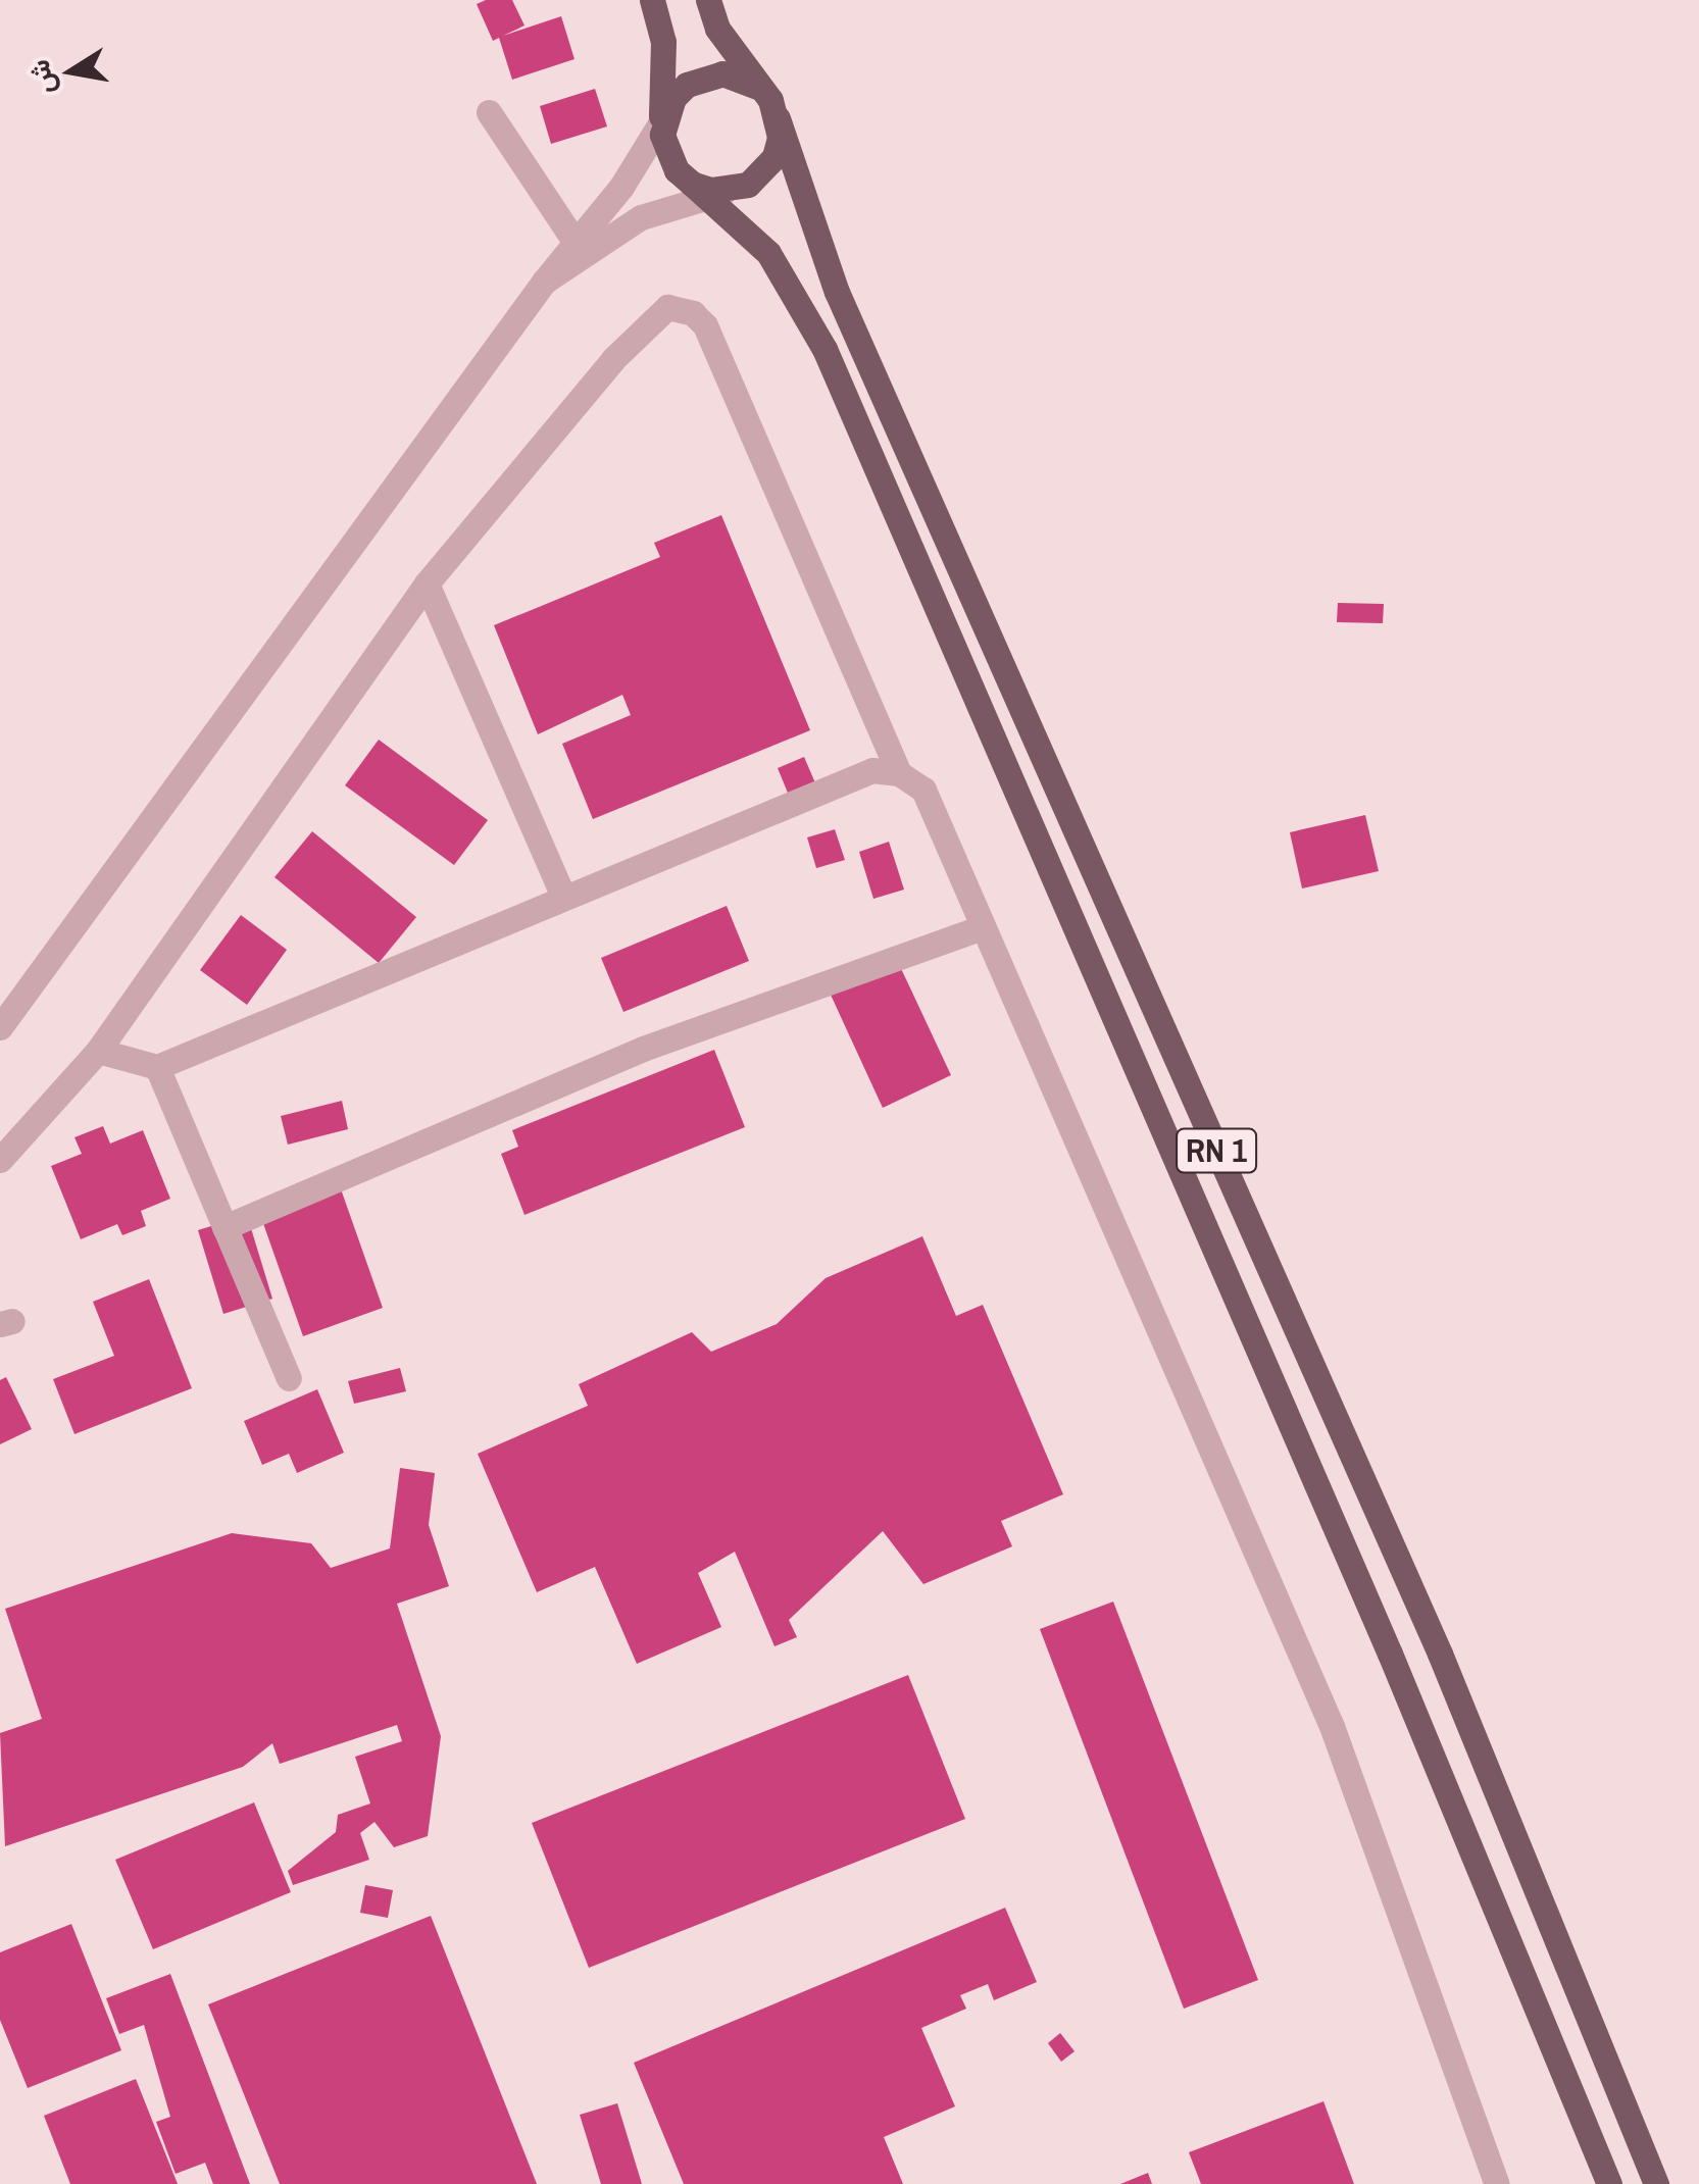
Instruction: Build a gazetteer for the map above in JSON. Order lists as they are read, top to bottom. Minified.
{"streets":{"main road":["RN 1"]},"north":"left"}
